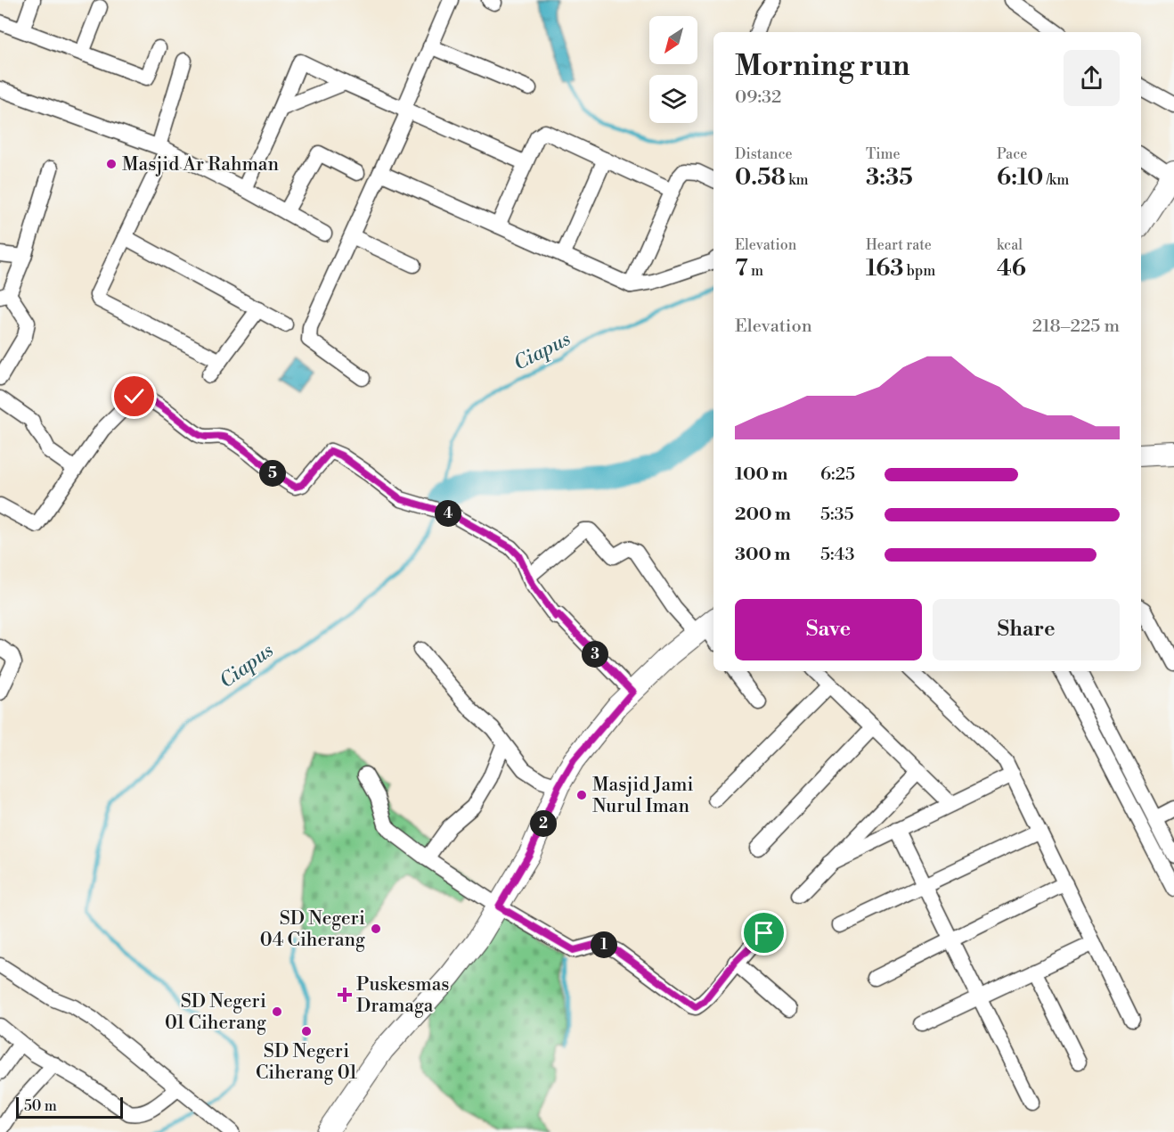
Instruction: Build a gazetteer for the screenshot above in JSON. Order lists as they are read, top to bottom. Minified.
{"water":["Ciapus"],"places":{"other":["Masjid Ar Rahman","Masjid Jami Nurul Iman","SD Negeri 04 Ciherang","SD Negeri 01 Ciherang","SD Negeri Ciherang 01"],"health":["Puskesmas Dramaga"]},"scale_bar":"50 m","north":"bottom left","page":{"heading":["Morning run","09:32"],"stats":[["Distance","0.58 km"],["Time","3:35"],["Pace","6:10 /km"],["Elevation","7 m"],["Heart rate","163 bpm"],["kcal","46"]],"chart":["Elevation","218–225 m"],"list":[{"name":"100 m","note":"6:25"},{"name":"200 m","note":"5:35"},{"name":"300 m","note":"5:43"}],"pins":["5","4","3","2","1"],"buttons":["Save","Share"],"scale":"50 m"}}
